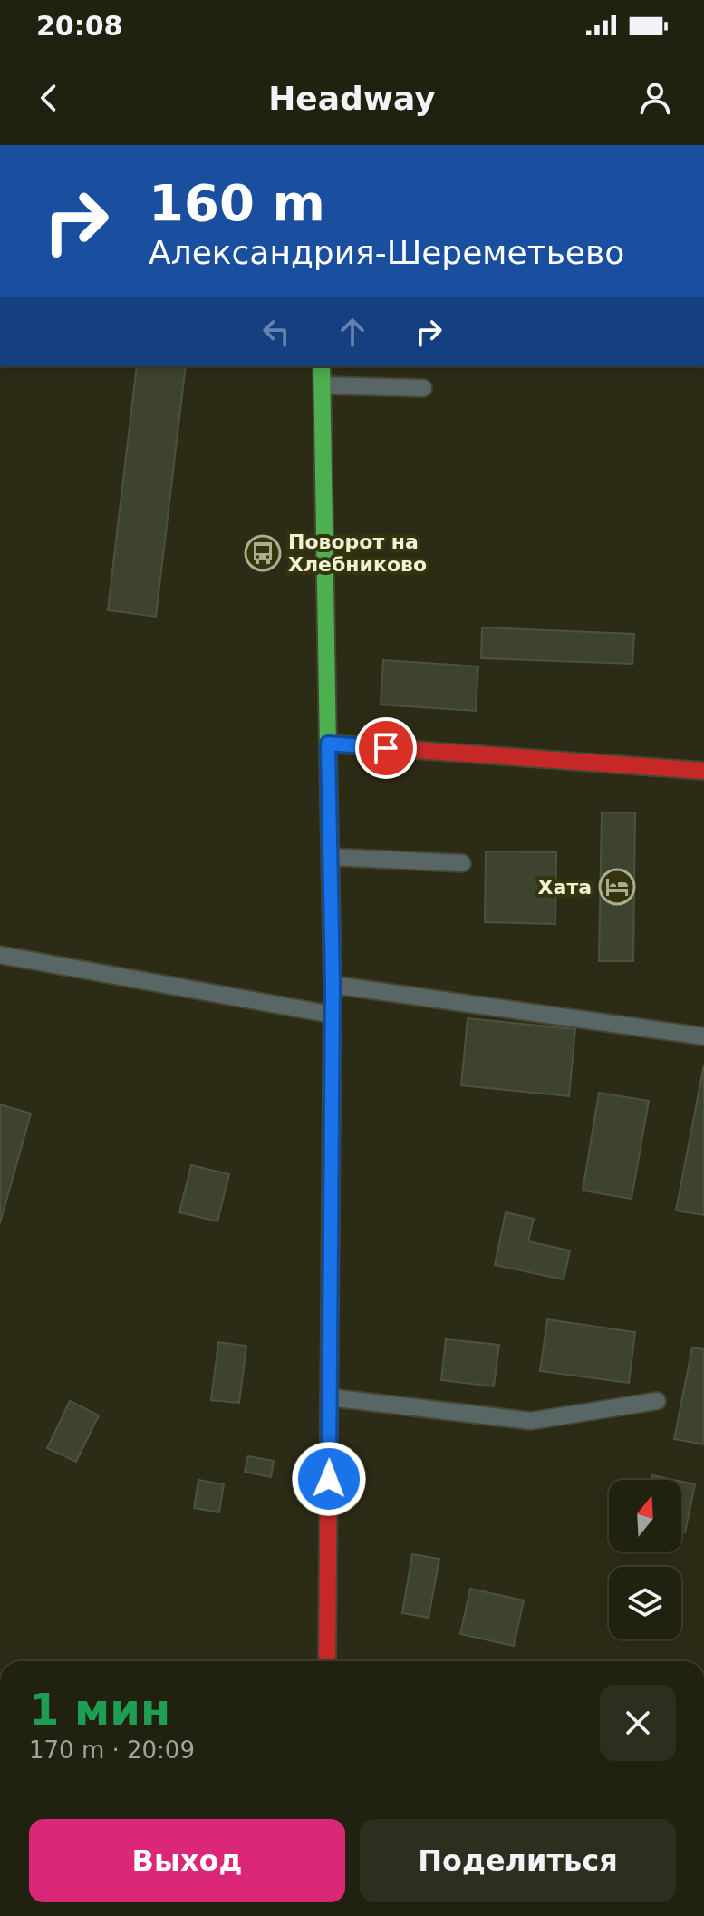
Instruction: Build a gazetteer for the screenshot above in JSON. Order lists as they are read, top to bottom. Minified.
{"places":{"bus stop":["Поворот на Хлебниково"],"hotel":["Хата"]},"north":"top","page":{"status":"20:08","header":"Headway","turn":["160 m","Александрия-Шереметьево"],"heading":["1 мин","170 m · 20:09"],"buttons":["Выход","Поделиться"]}}
